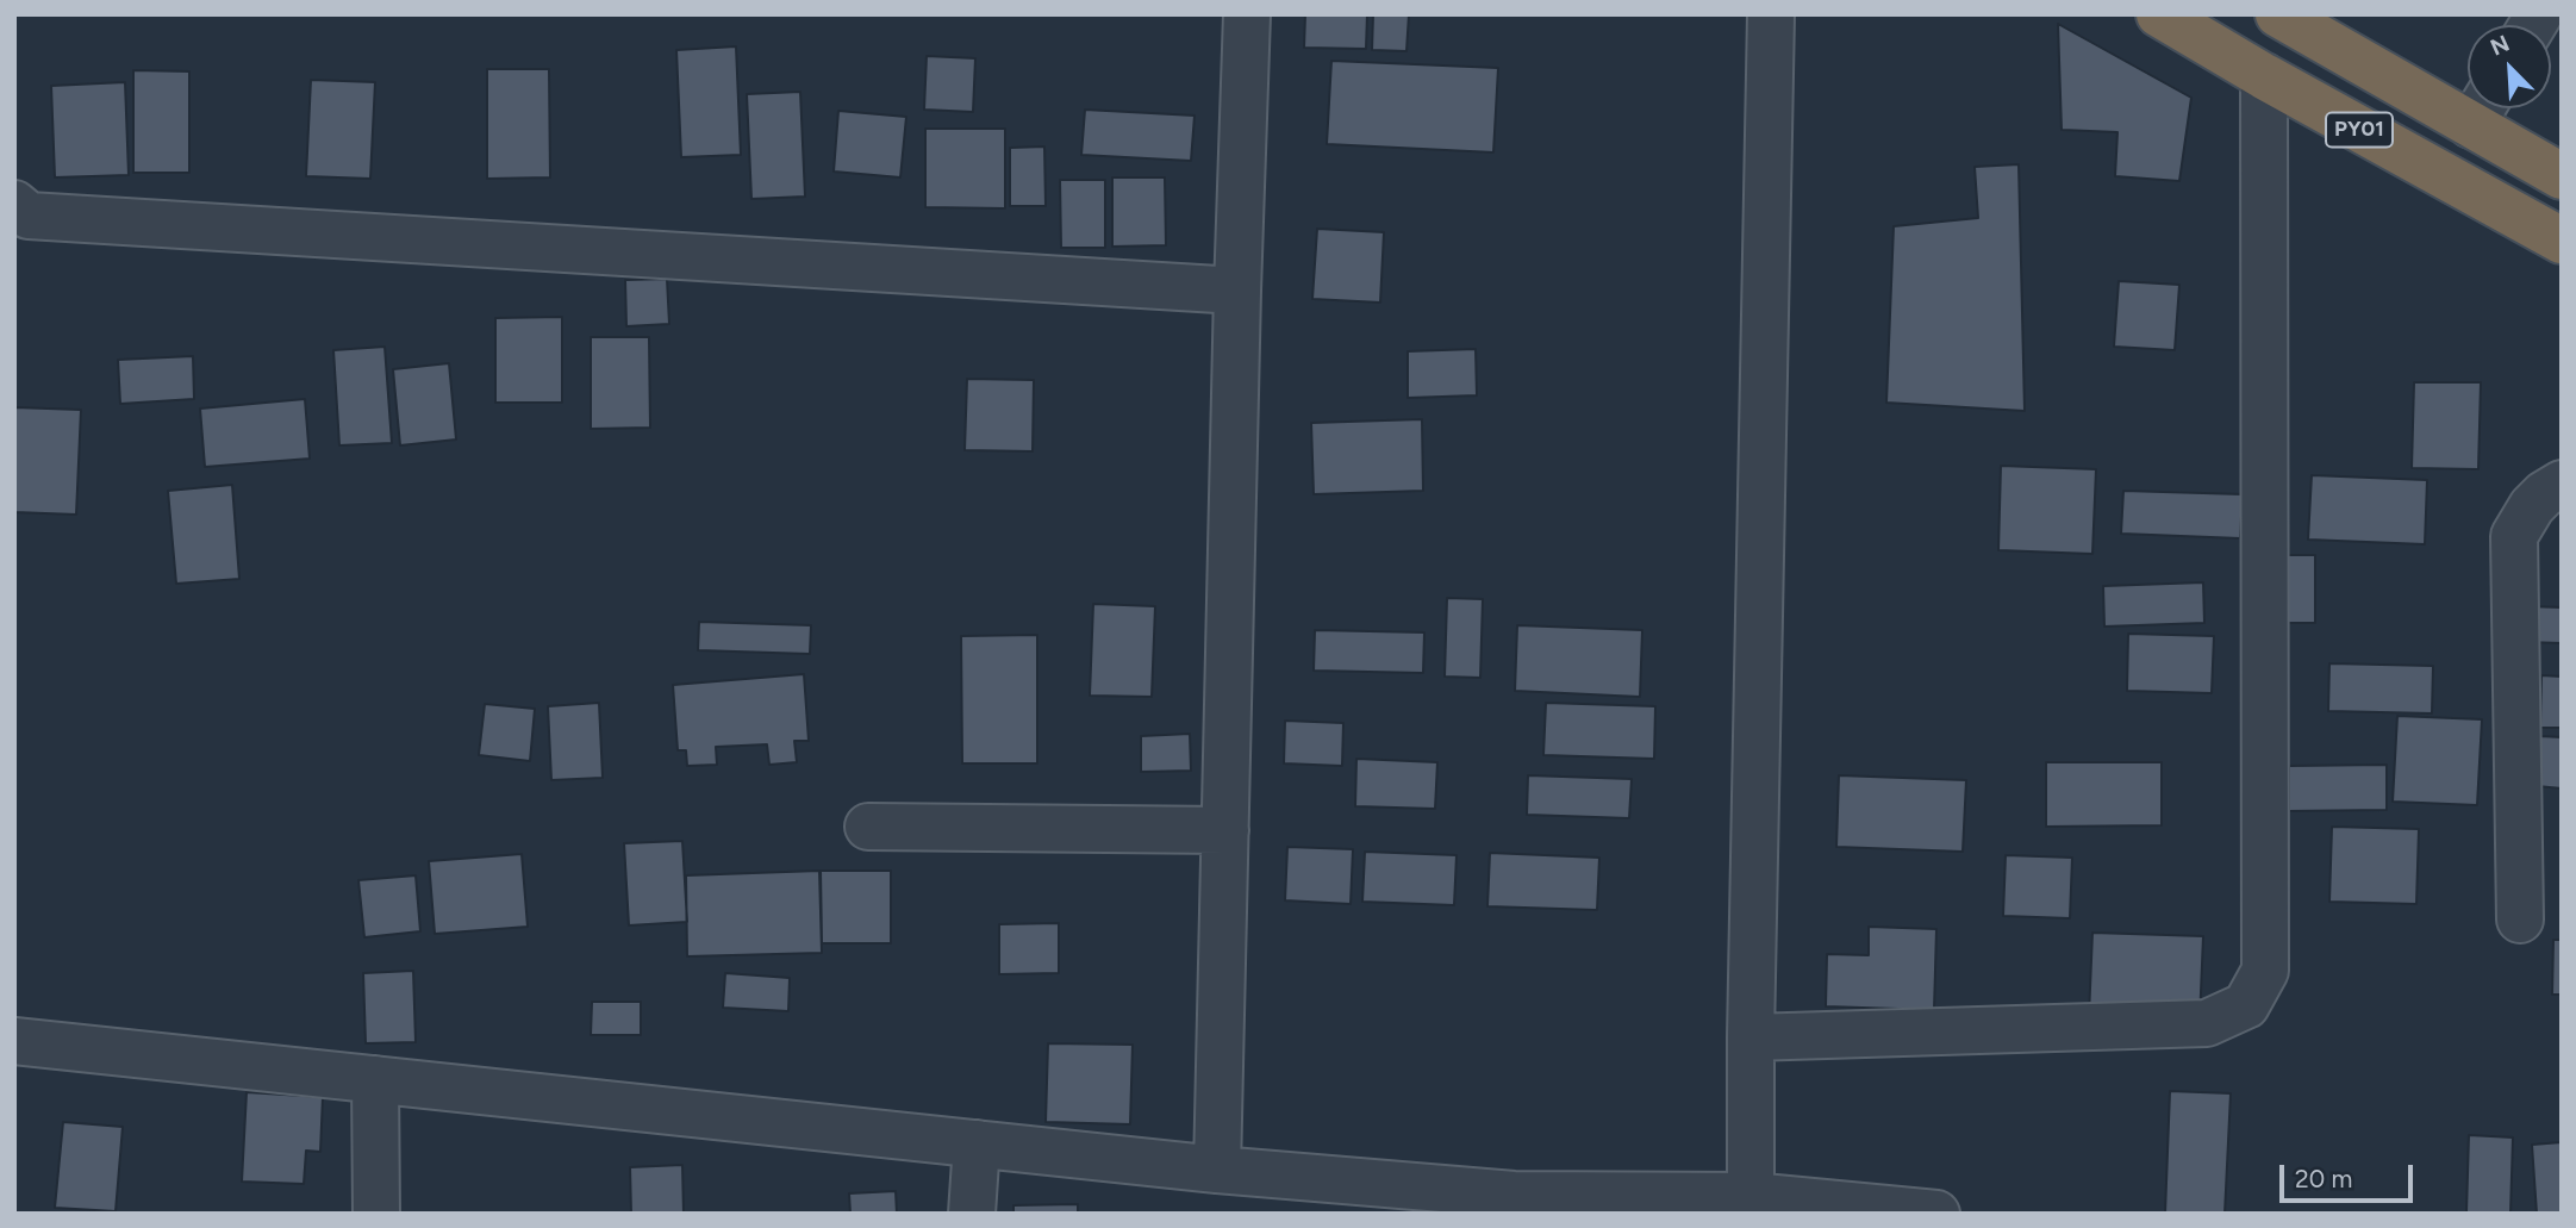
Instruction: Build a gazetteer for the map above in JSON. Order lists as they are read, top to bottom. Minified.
{"streets":{"highway":["PY01"]},"scale_bar":"20 m","north":"top left"}
